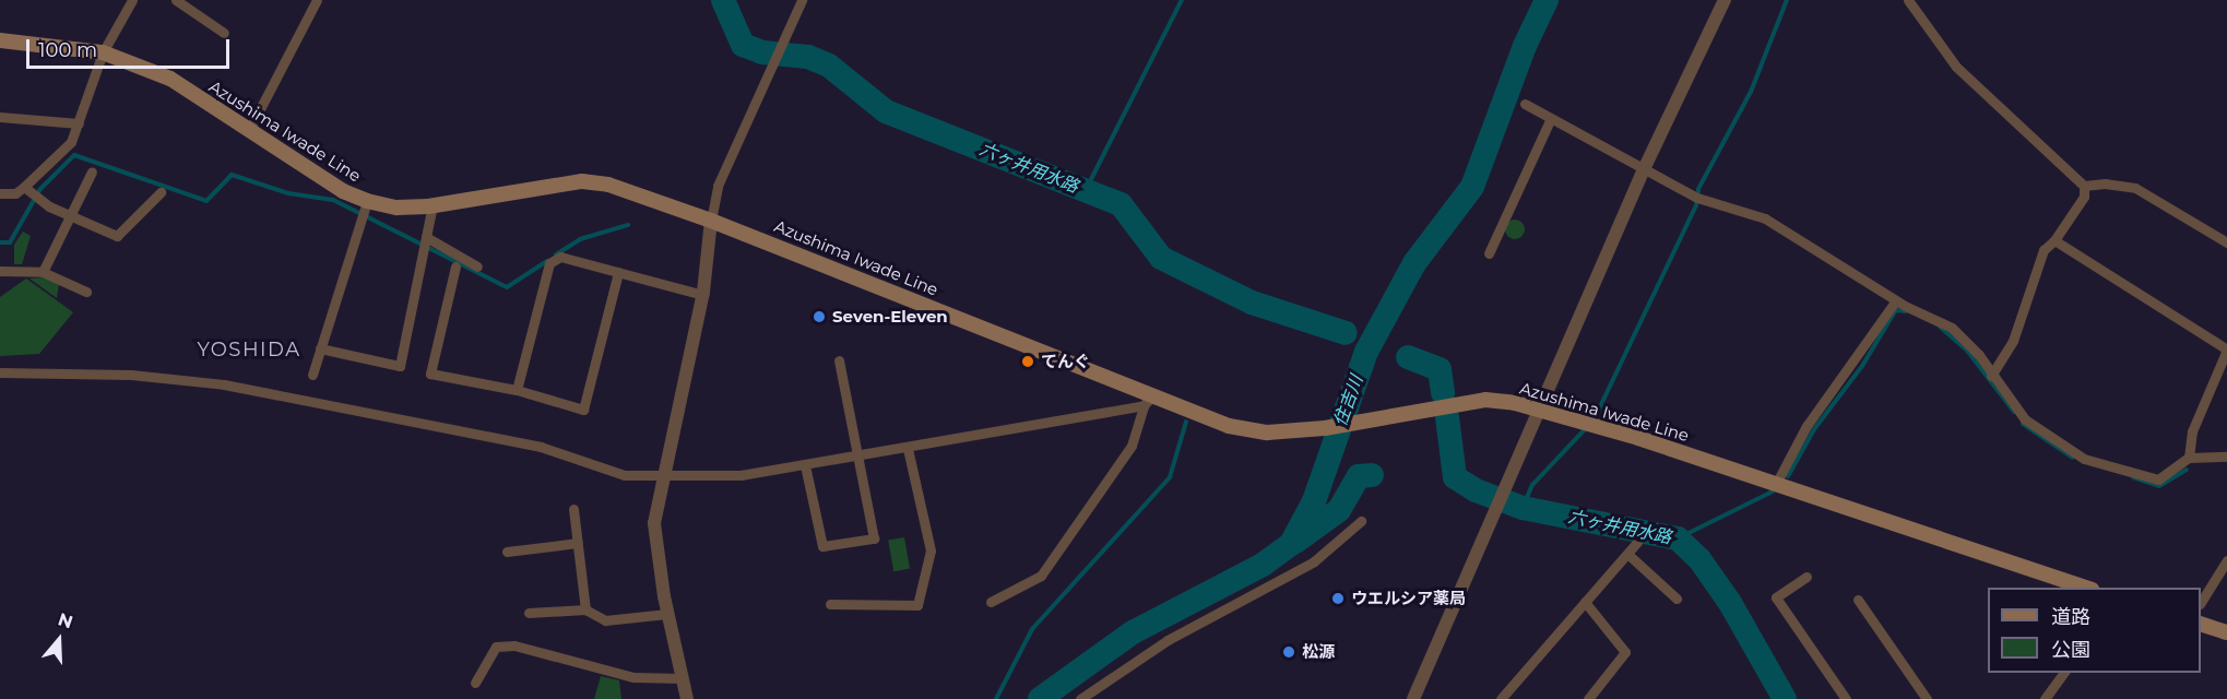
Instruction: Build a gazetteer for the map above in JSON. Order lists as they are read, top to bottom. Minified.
{"streets":{"main road":["Azushima Iwade Line"]},"districts":["YOSHIDA"],"water":["六ヶ井用水路","住吉川"],"places":["Seven-Eleven","てんぐ","ウエルシア薬局","松源"],"legend":["道路","公園"],"scale_bar":"100 m","north":"top"}
